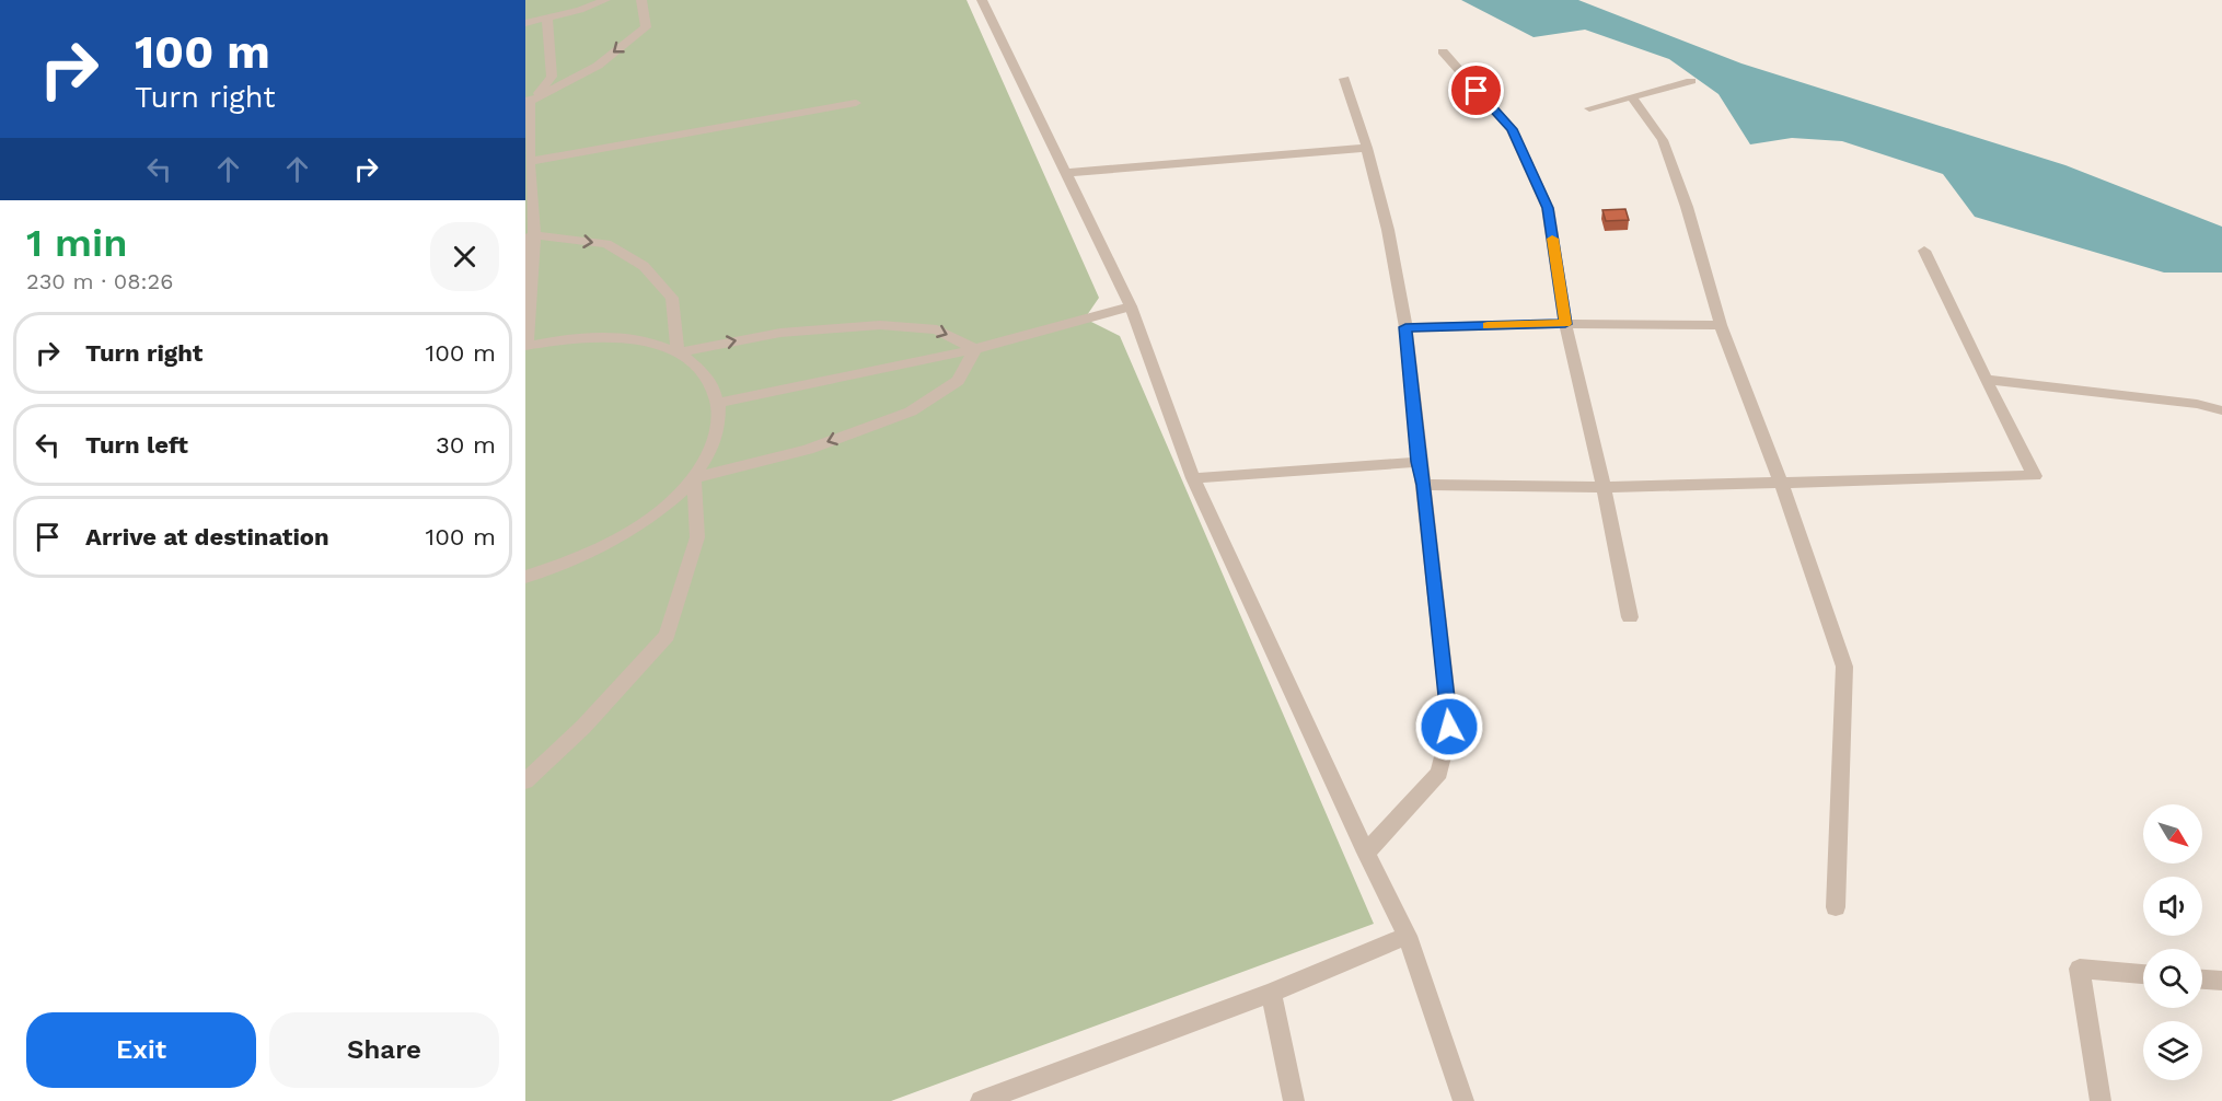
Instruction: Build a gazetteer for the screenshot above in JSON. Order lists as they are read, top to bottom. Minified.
{"north":"bottom right","page":{"turn":["100 m","Turn right"],"heading":["1 min","230 m · 08:26"],"list":[{"name":"Turn right","value":"100 m"},{"name":"Turn left","value":"30 m"},{"name":"Arrive at destination","value":"100 m"}],"buttons":["Exit","Share"]}}
